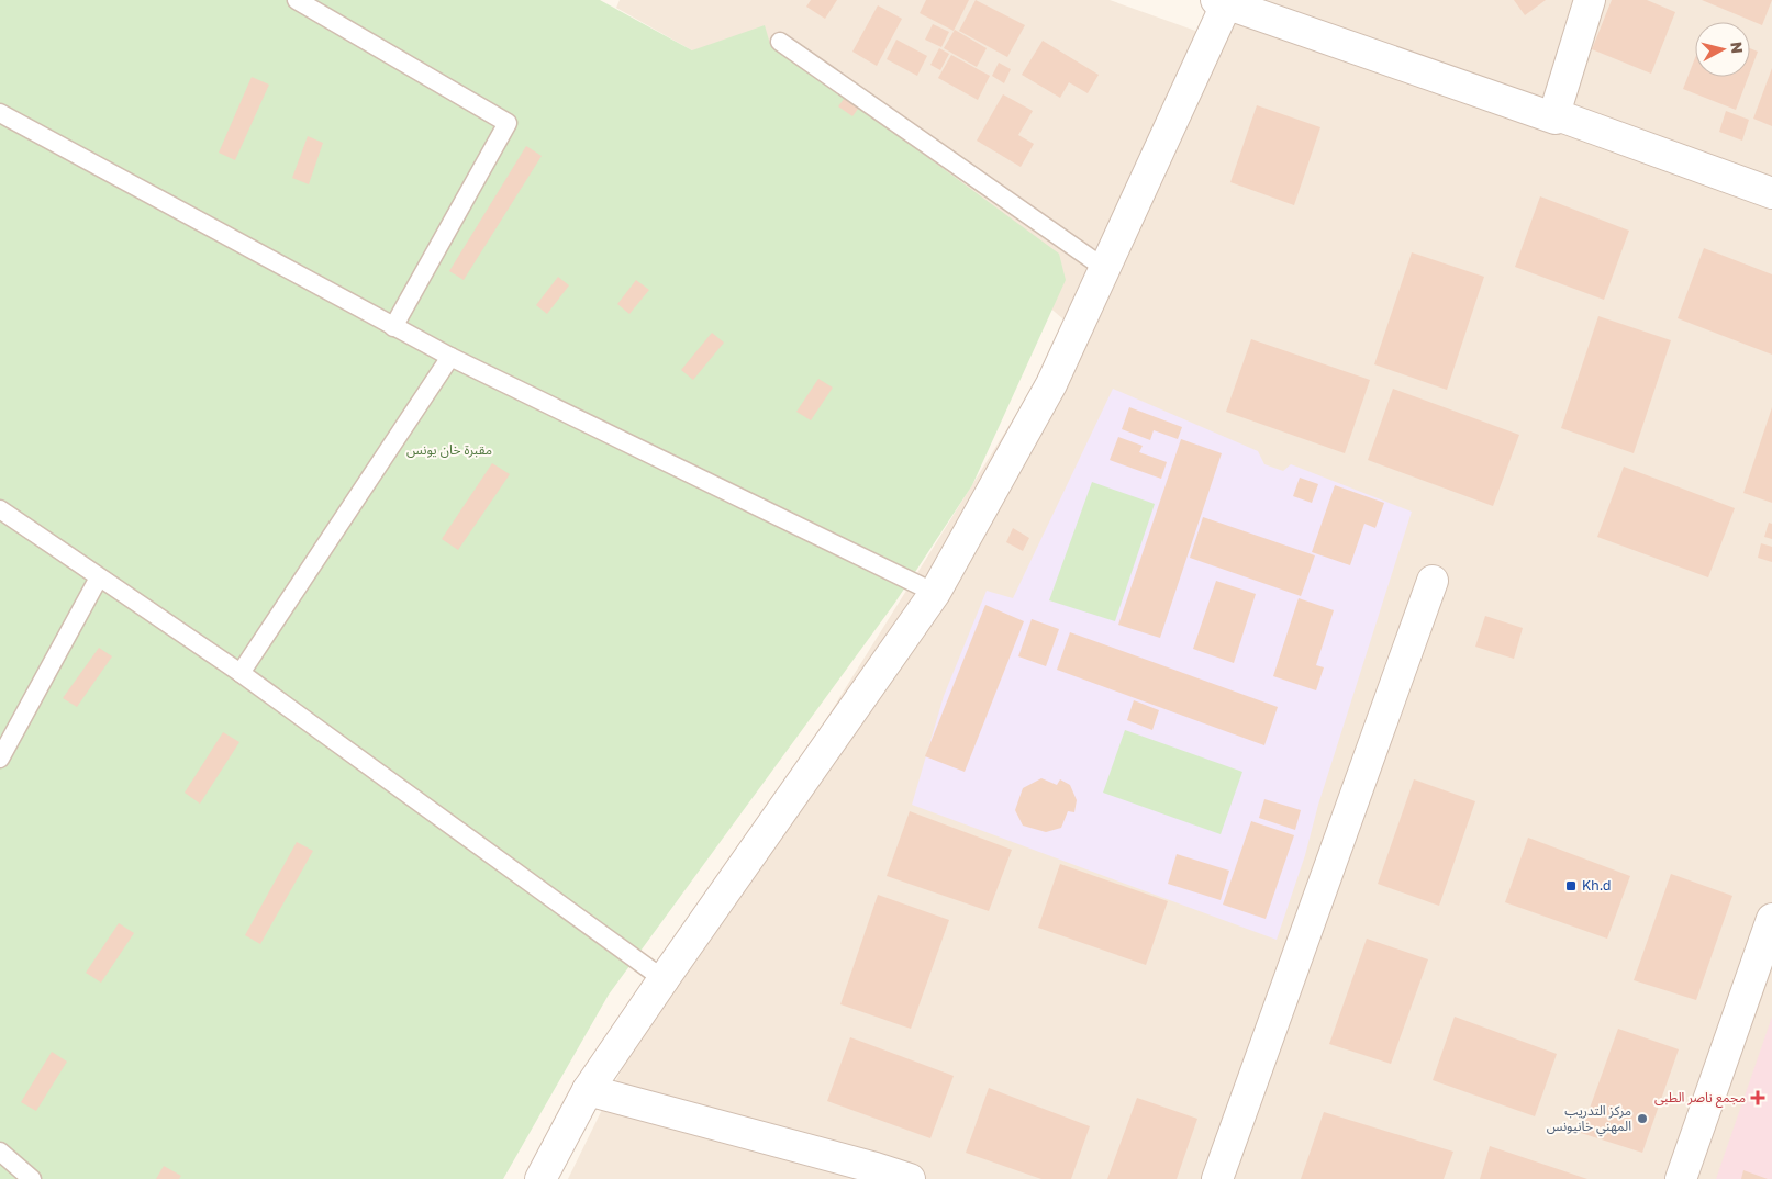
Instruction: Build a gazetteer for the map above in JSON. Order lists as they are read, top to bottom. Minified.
{"parks":["مقبرة خان يونس"],"places":{"transit":["Kh.d"],"health":["مجمع ناصر الطبى"],"other":["مركز التدريب المهني خانيونس"]},"north":"right"}
